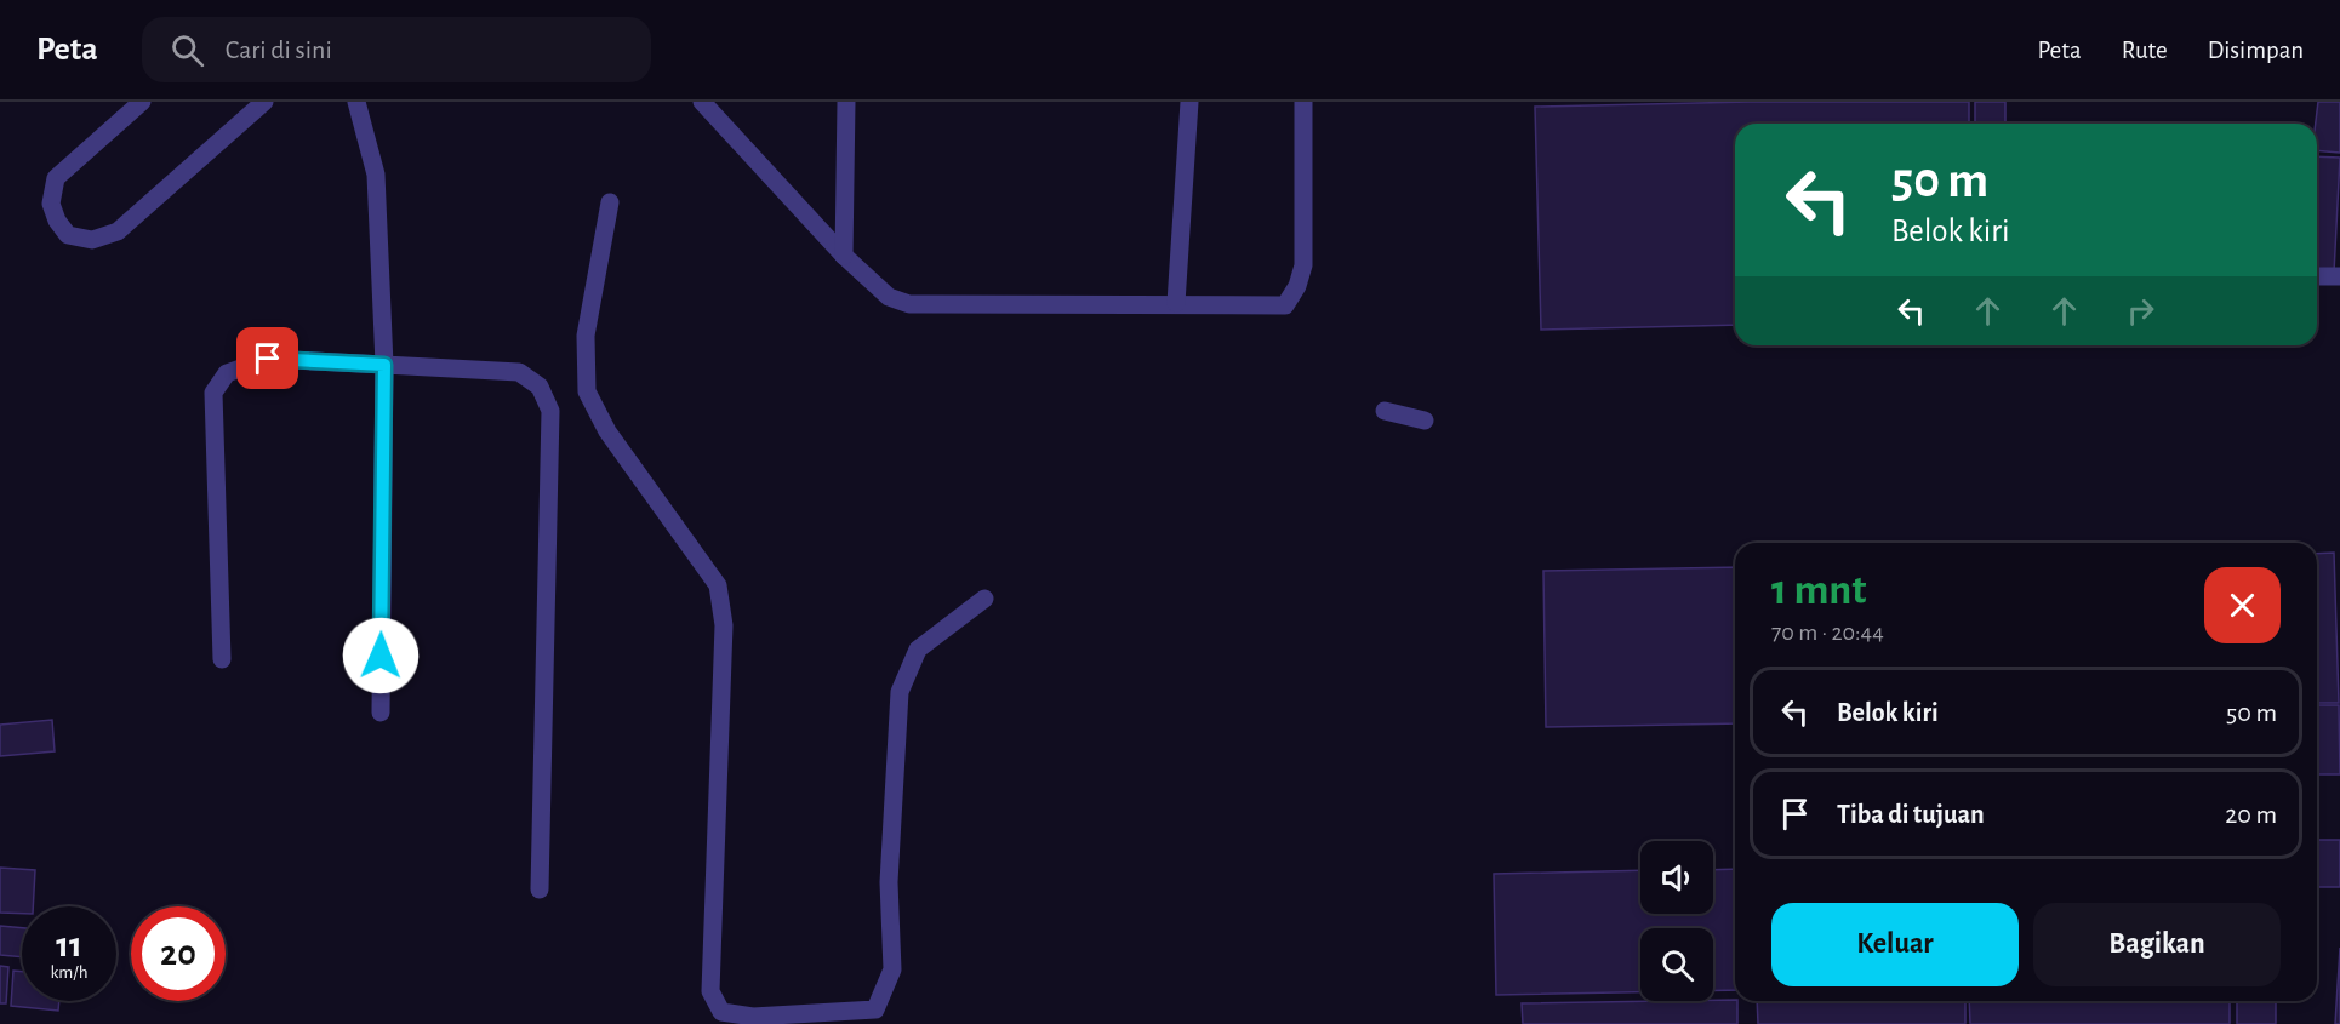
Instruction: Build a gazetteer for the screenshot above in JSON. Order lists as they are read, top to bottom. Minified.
{"page":{"header":"Peta","search":"Cari di sini","nav":["Peta","Rute","Disimpan"],"turn":["50 m","Belok kiri"],"heading":["1 mnt","70 m · 20:44"],"list":[{"name":"Belok kiri","value":"50 m"},{"name":"Tiba di tujuan","value":"20 m"}],"buttons":["Keluar","Bagikan"],"speed":"11 km/h","limit":"20"}}
